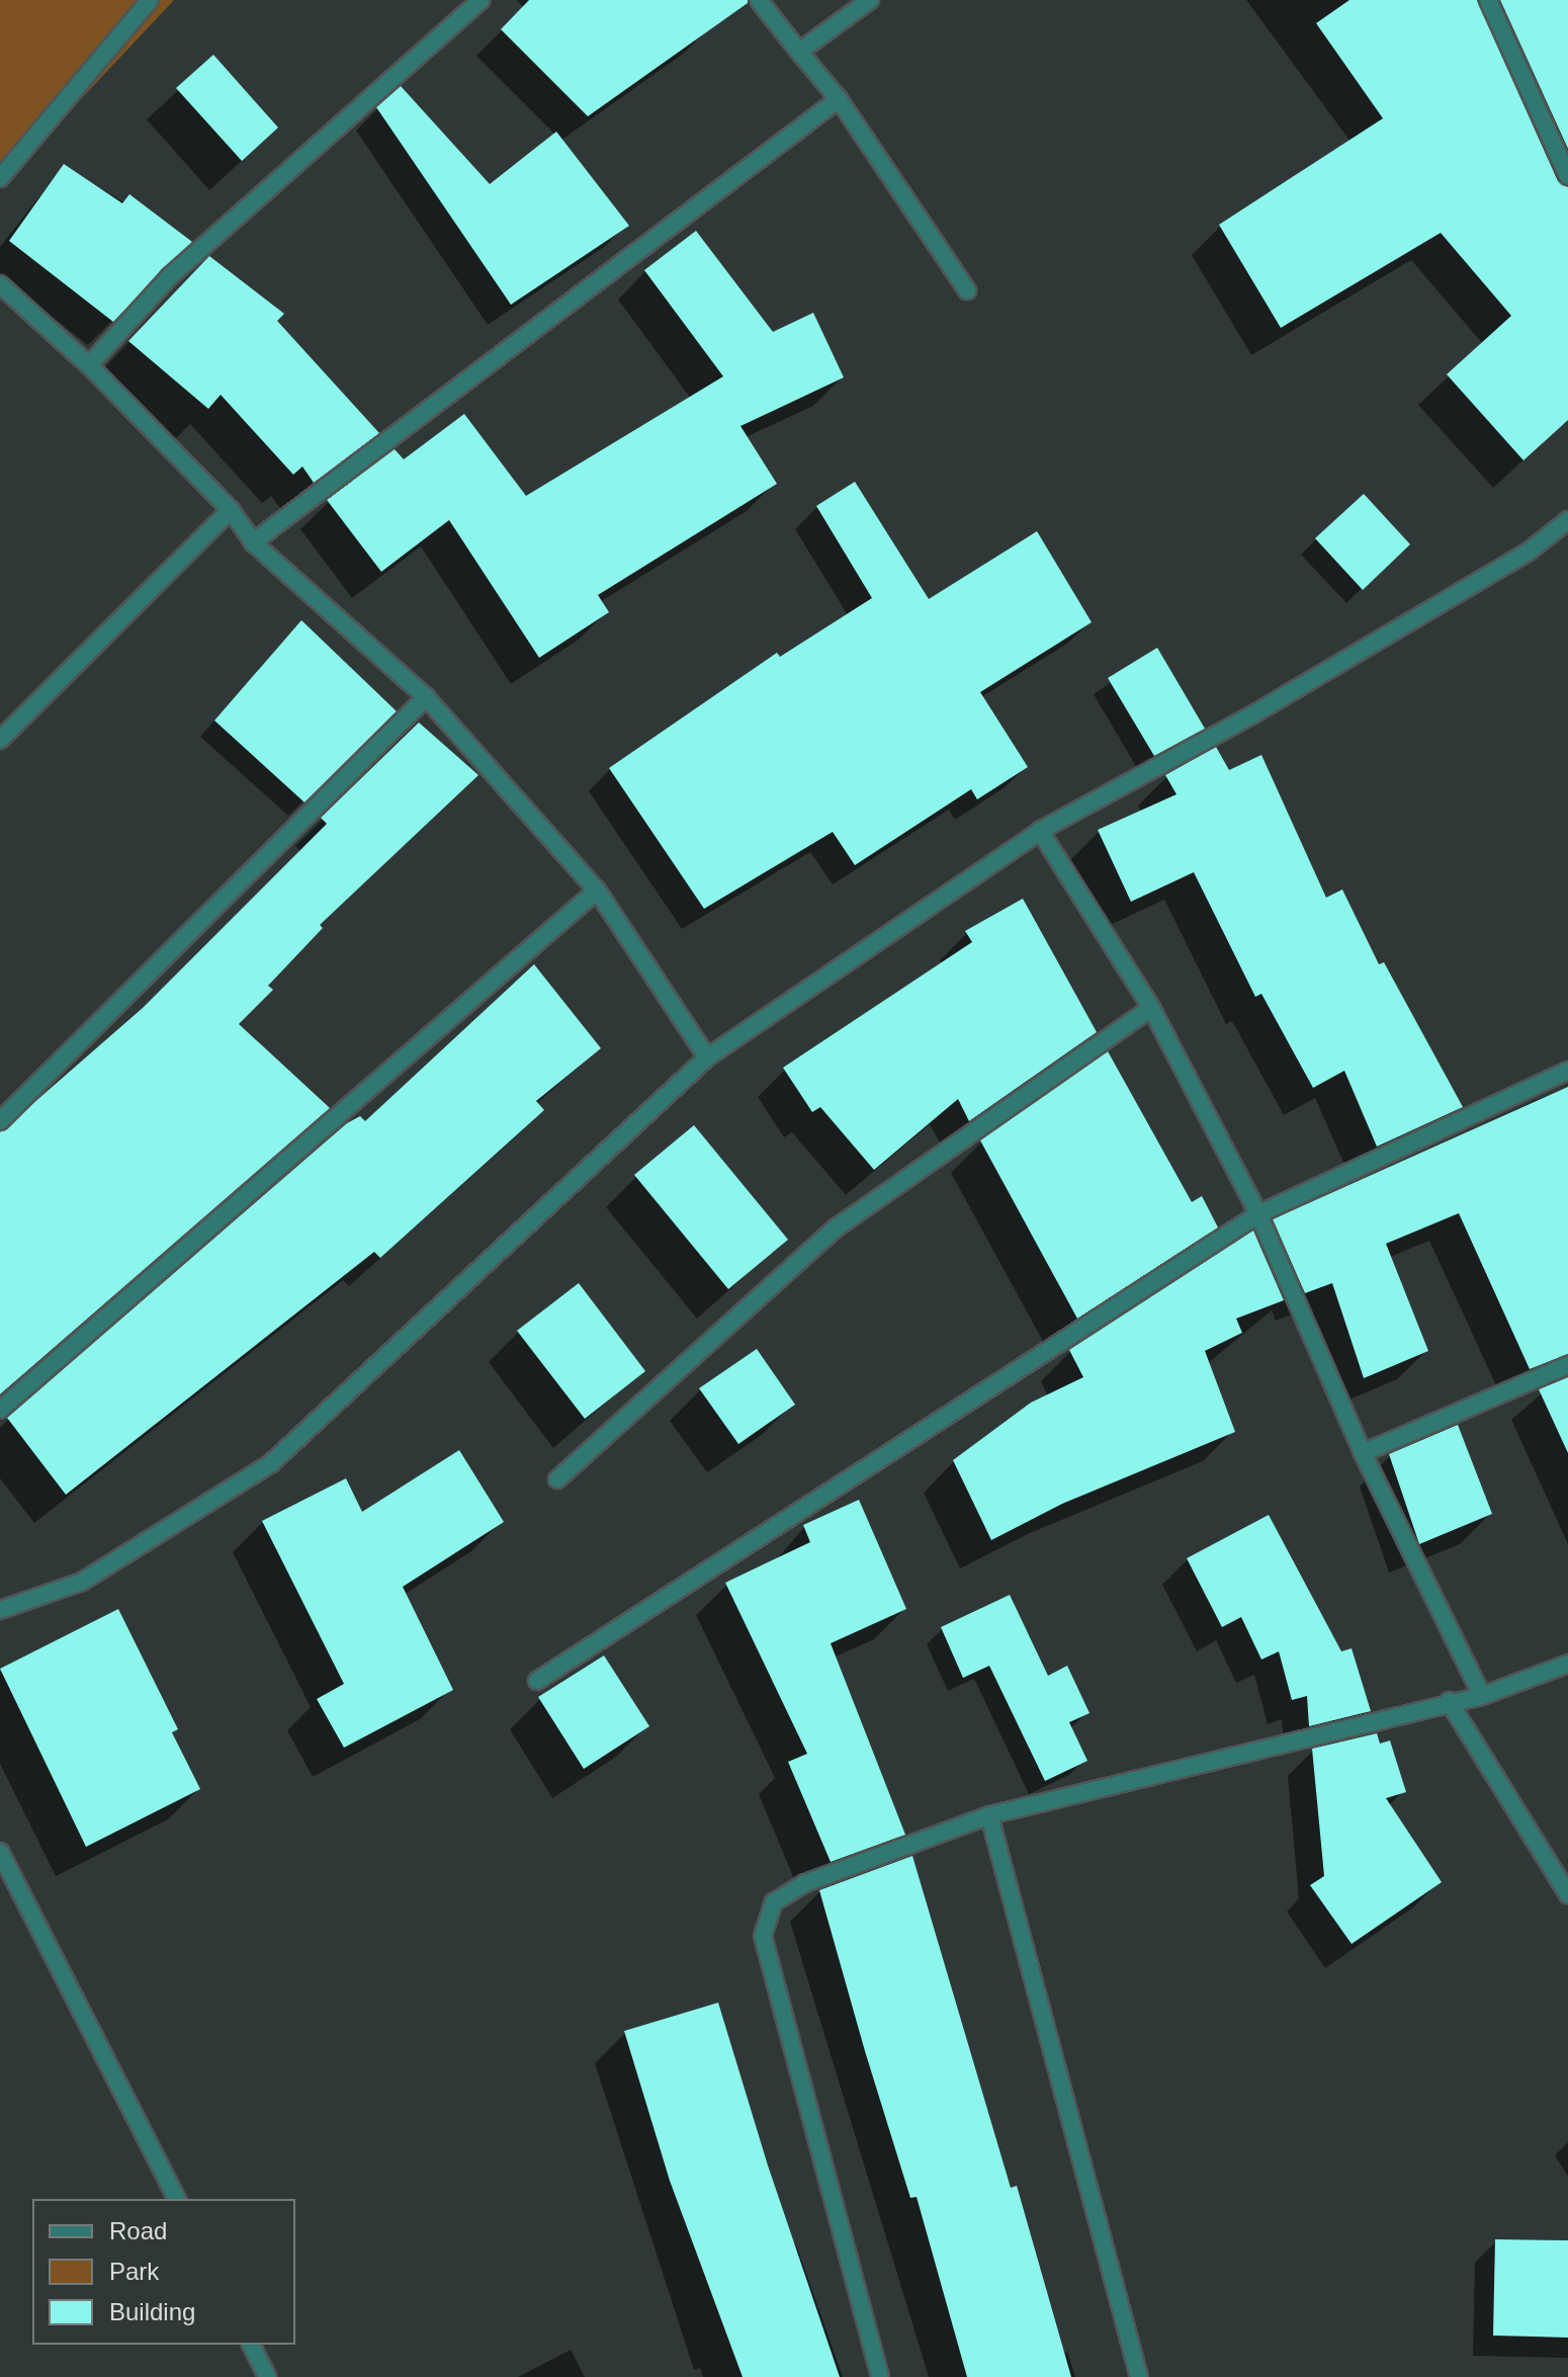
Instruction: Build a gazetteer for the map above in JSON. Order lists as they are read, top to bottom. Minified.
{"legend":["Road","Park","Building"]}
